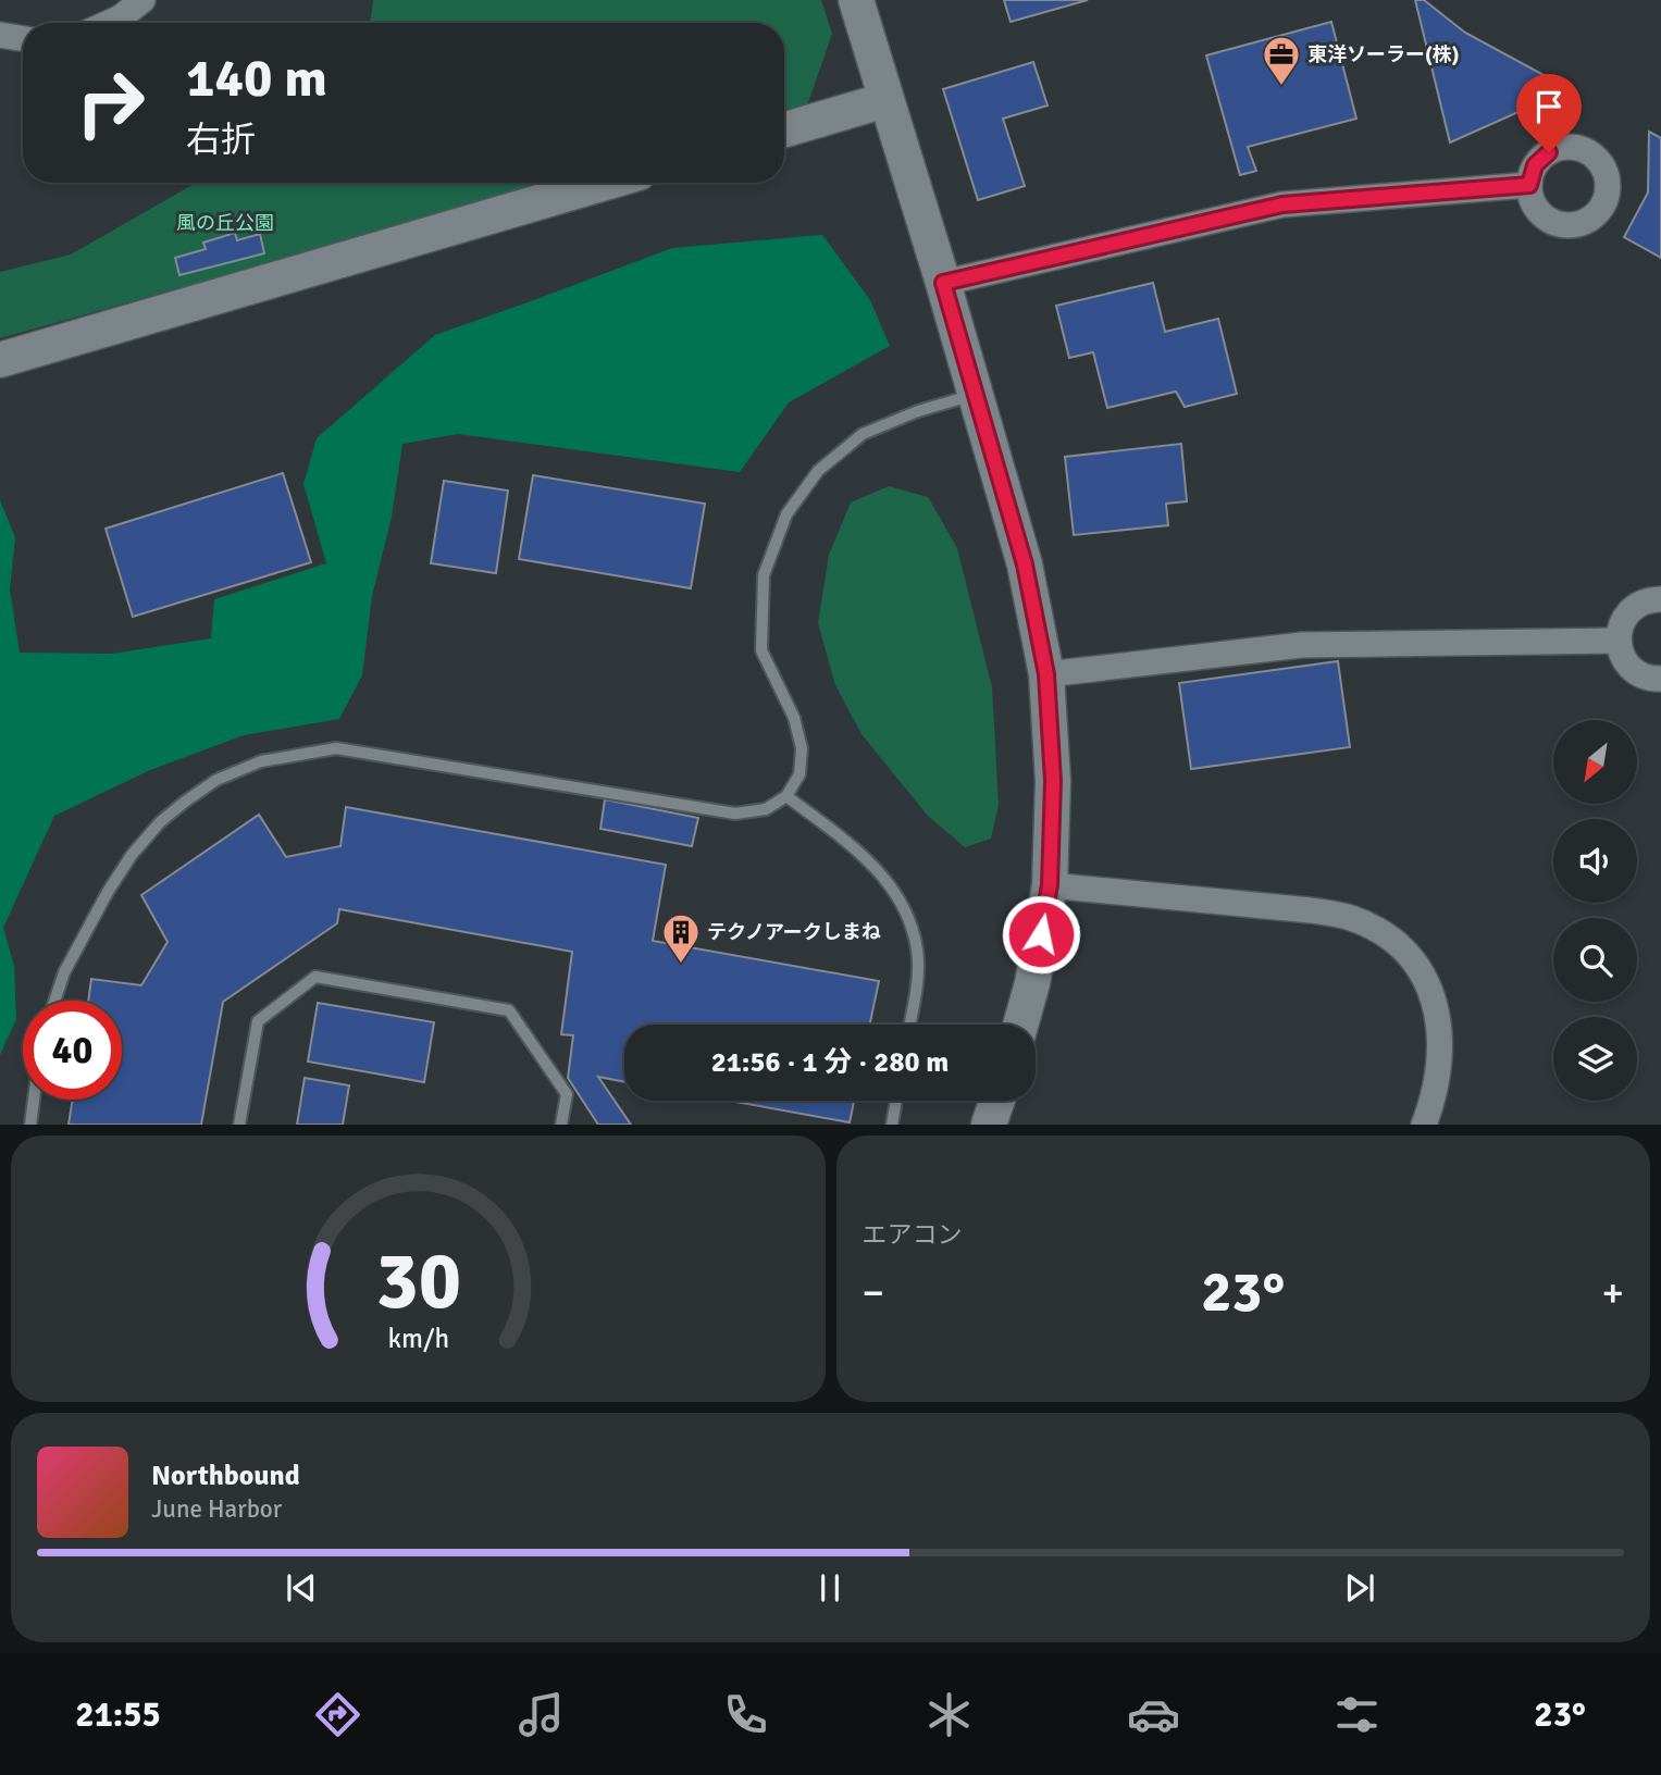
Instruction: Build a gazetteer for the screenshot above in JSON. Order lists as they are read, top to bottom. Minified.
{"parks":["風の丘公園"],"places":{"office":["東洋ソーラー(株)"],"building":["テクノアークしまね"]},"north":"bottom left","page":{"turn":["140 m","右折"],"limit":"40","trip":"21:56 · 1 分 · 280 m","tile":"エアコン","heat":["−","23°","+"],"song":["Northbound","June Harbor"],"tabs":["21:55","23°"],"gauge":["30","km/h"]}}
